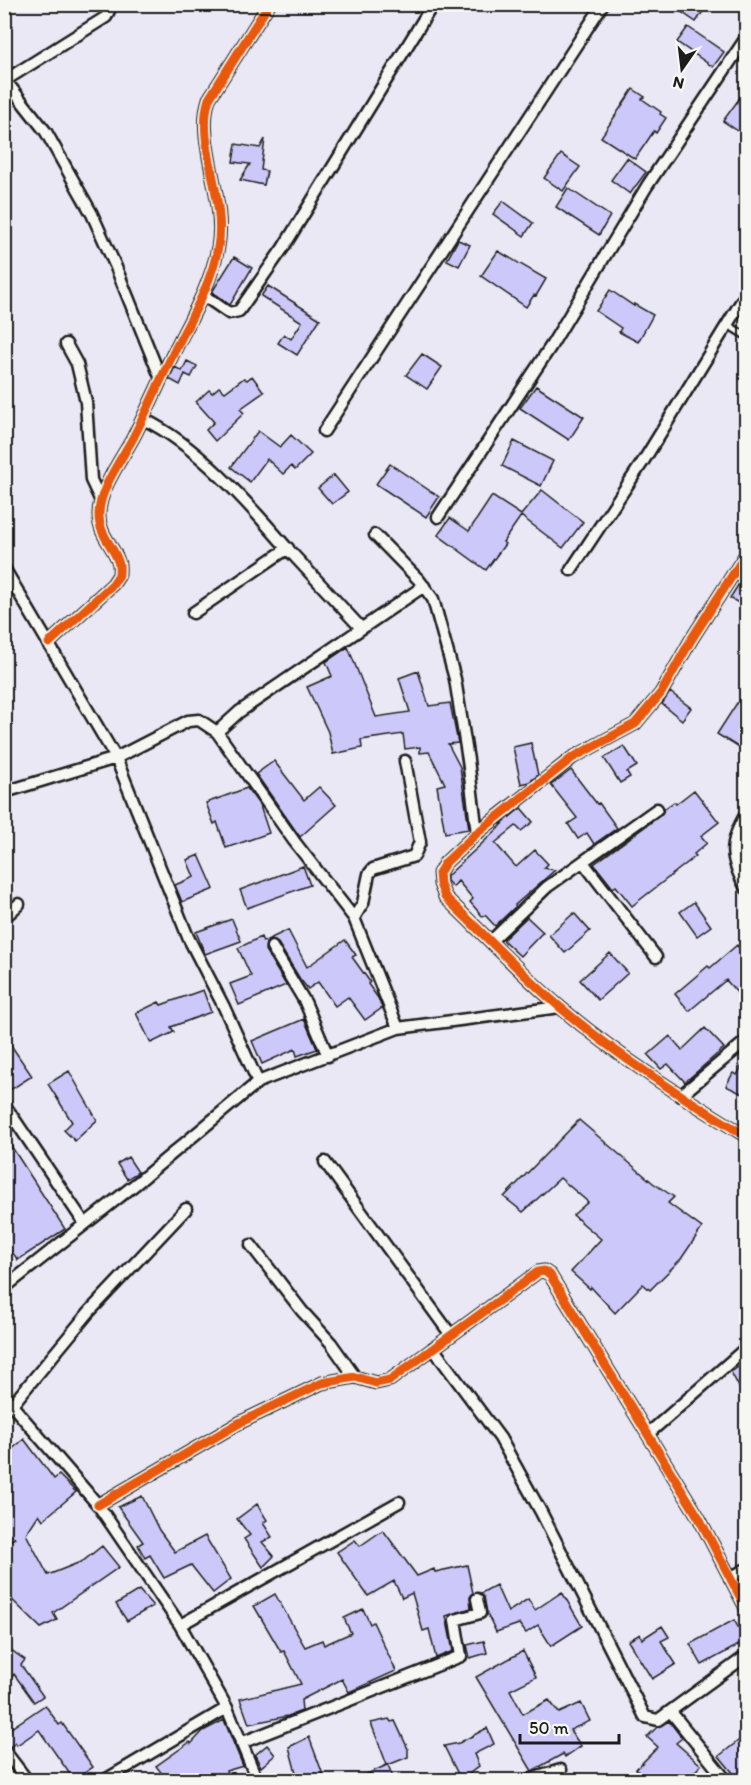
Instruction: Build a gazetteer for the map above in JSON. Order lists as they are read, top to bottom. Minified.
{"scale_bar":"50 m","north":"bottom"}
